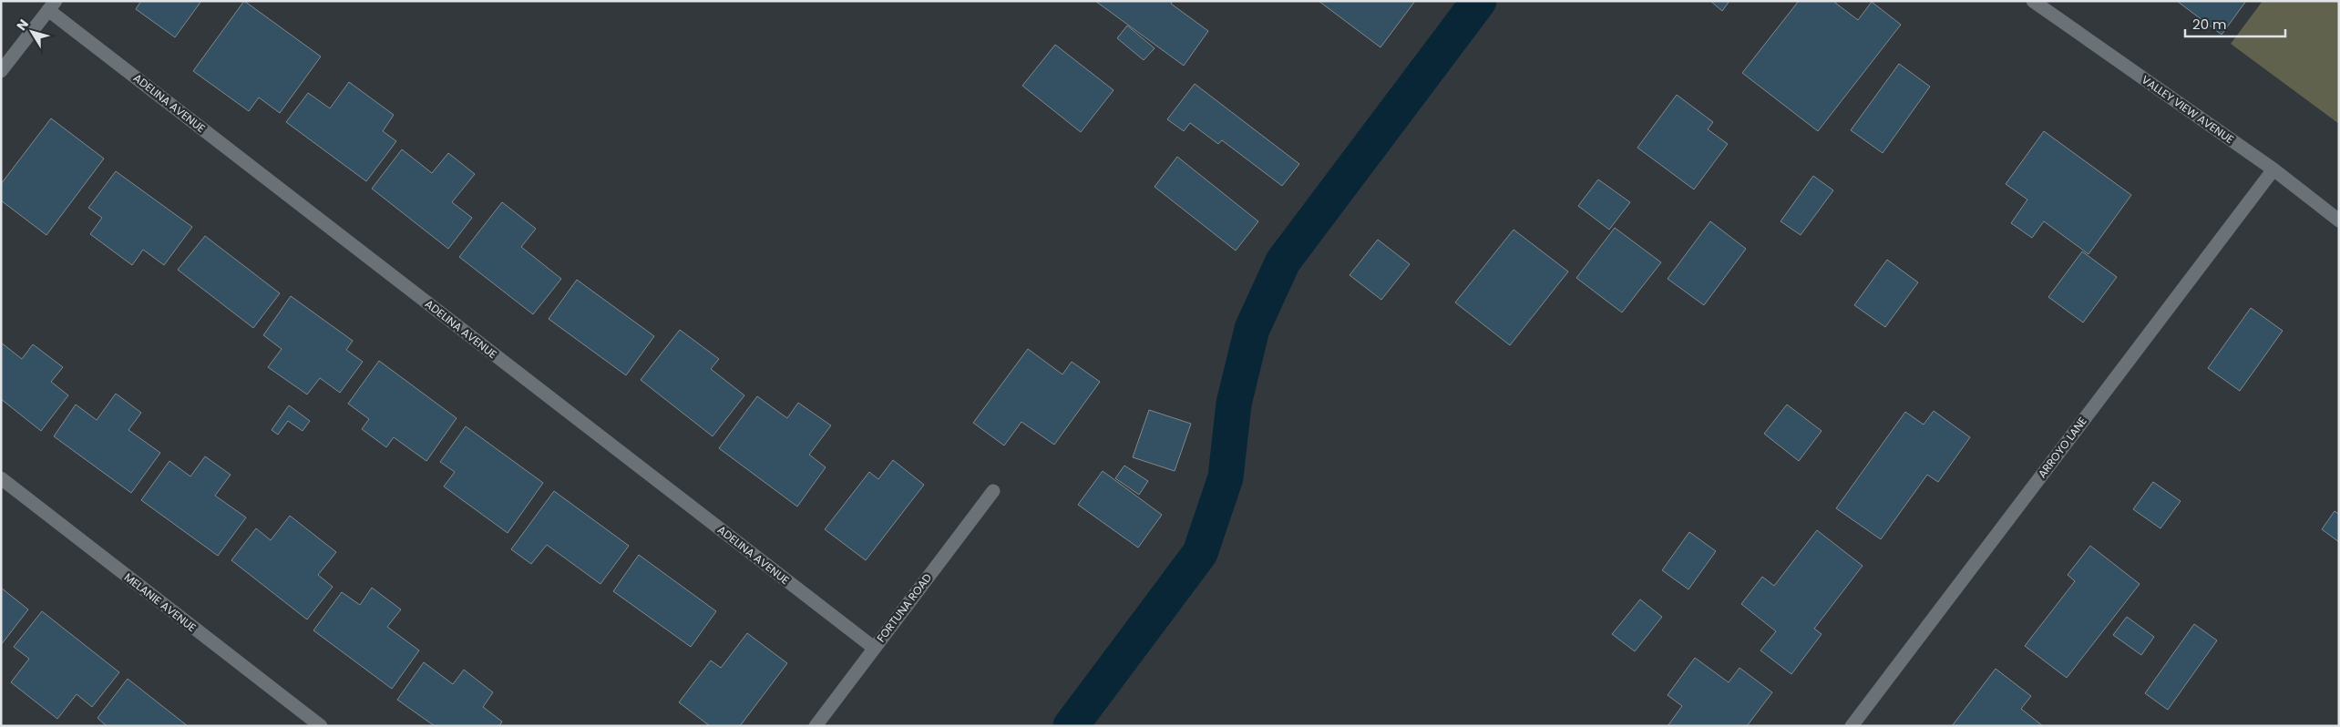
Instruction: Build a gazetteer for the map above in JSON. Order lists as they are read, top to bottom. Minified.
{"streets":{"street":["ADELINA AVENUE","VALLEY VIEW AVENUE","ARROYO LANE","MELANIE AVENUE","FORTUNA ROAD"]},"crossings":[["ADELINA AVENUE","FORTUNA ROAD"],["VALLEY VIEW AVENUE","ARROYO LANE"]],"scale_bar":"20 m","north":"top left"}
